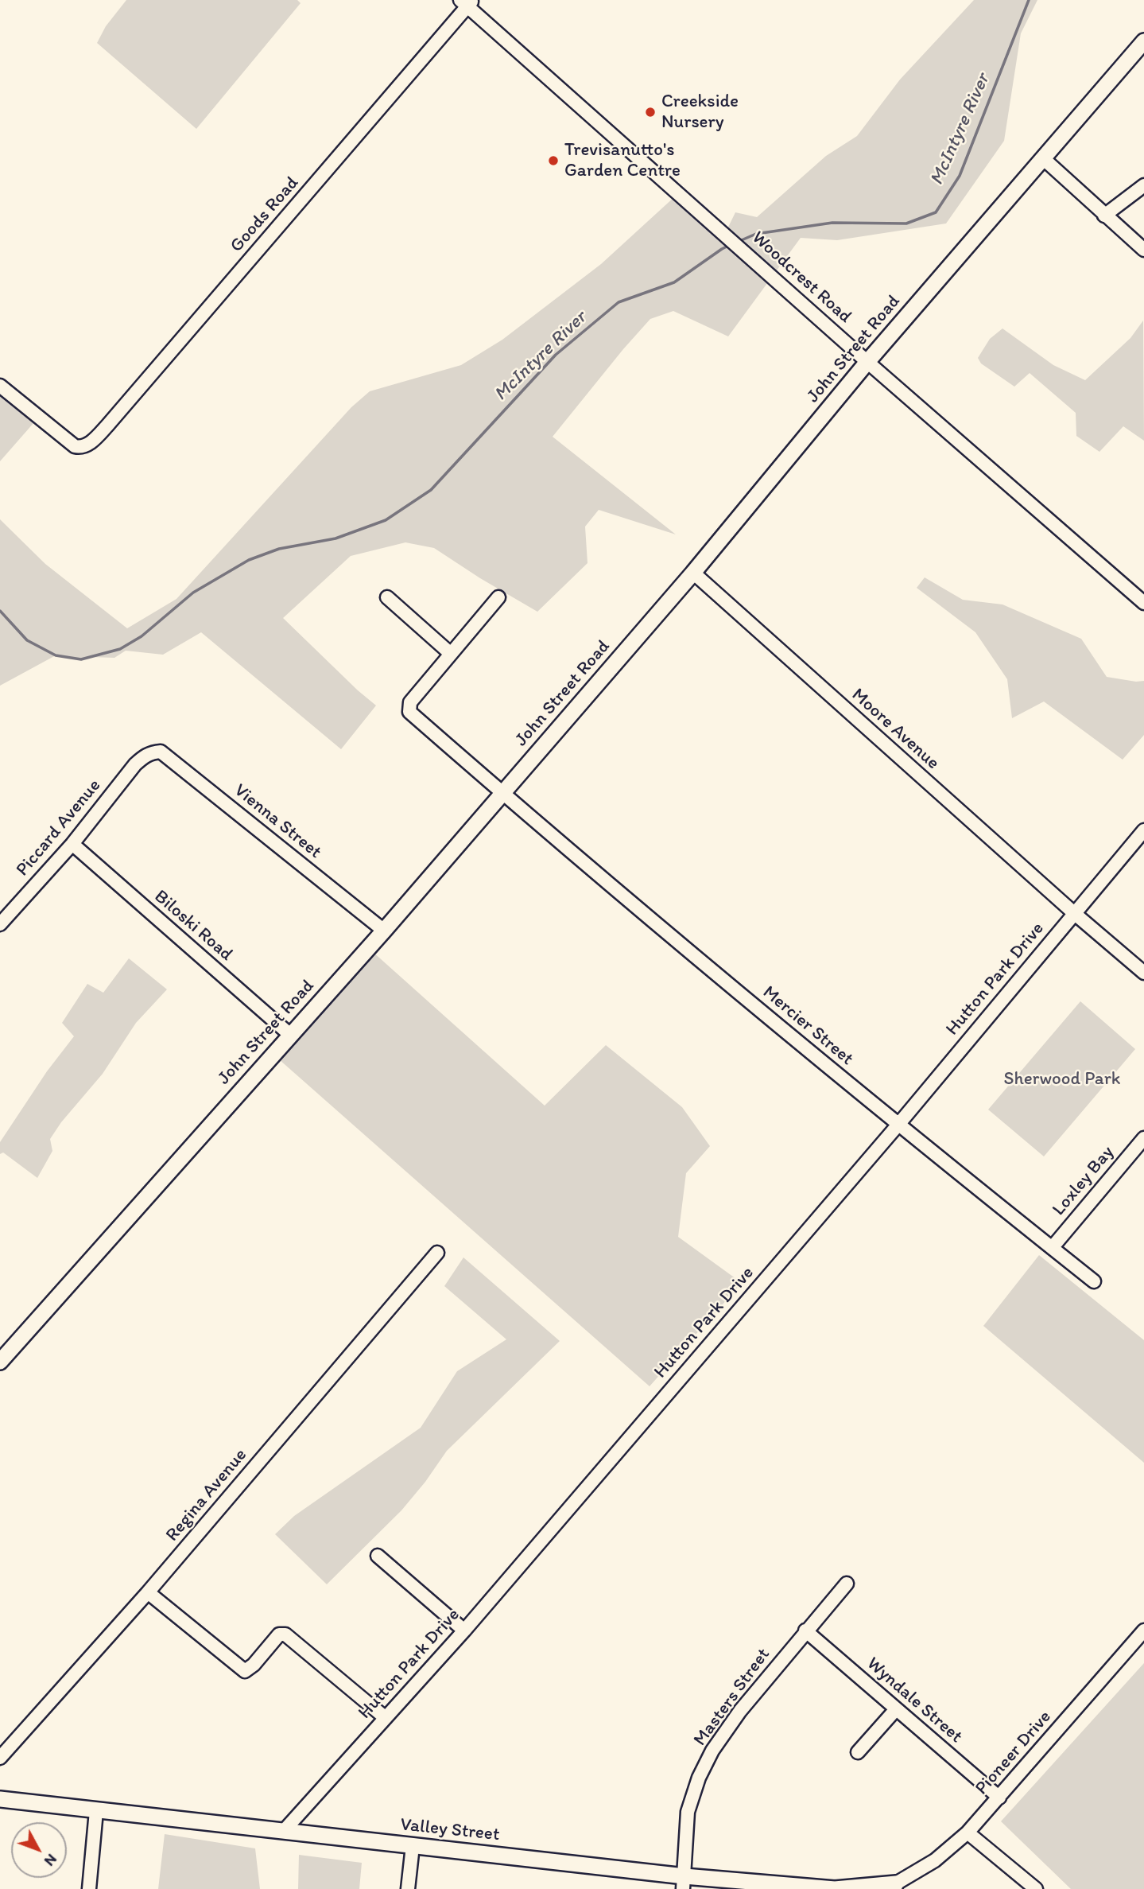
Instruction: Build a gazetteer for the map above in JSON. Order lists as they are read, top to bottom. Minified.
{"streets":{"main road":["John Street Road","Valley Street"],"street":["Goods Road","Woodcrest Road","Moore Avenue","Vienna Street","Piccard Avenue","Biloski Road","Hutton Park Drive","Mercier Street","Loxley Bay","Regina Avenue","Masters Street","Wyndale Street","Pioneer Drive"]},"crossings":[["Goods Road","Woodcrest Road"],["Woodcrest Road","John Street Road"],["John Street Road","Moore Avenue"],["John Street Road","Vienna Street"],["John Street Road","Biloski Road"],["John Street Road","Mercier Street"],["Moore Avenue","Hutton Park Drive"],["Vienna Street","Piccard Avenue"],["Piccard Avenue","Biloski Road"],["Hutton Park Drive","Mercier Street"],["Hutton Park Drive","Valley Street"],["Mercier Street","Loxley Bay"],["Masters Street","Wyndale Street"],["Masters Street","Valley Street"],["Wyndale Street","Pioneer Drive"],["Pioneer Drive","Valley Street"]],"water":["McIntyre River"],"parks":["Sherwood Park"],"places":["Creekside Nursery","Trevisanutto's Garden Centre"],"north":"bottom right"}
